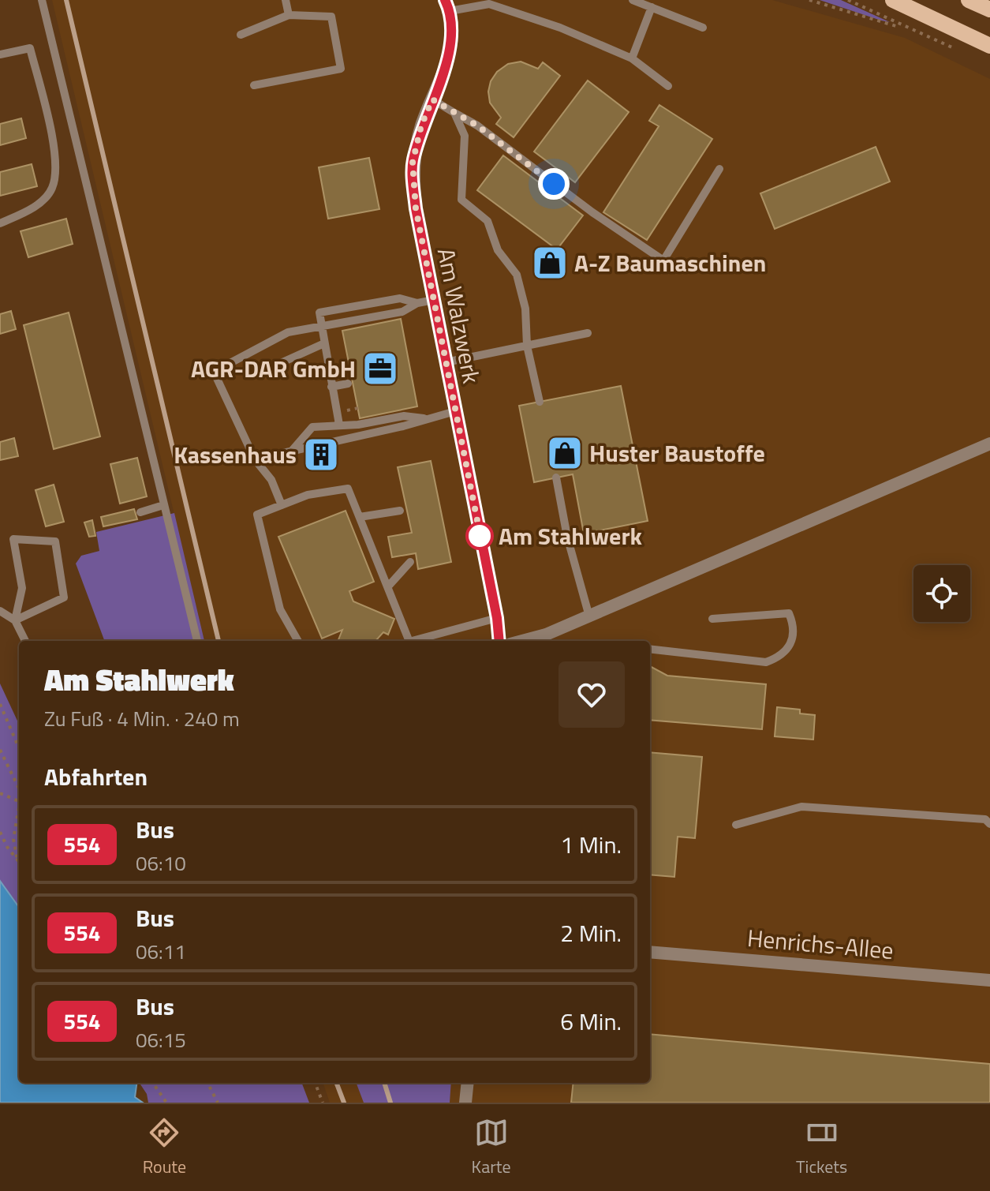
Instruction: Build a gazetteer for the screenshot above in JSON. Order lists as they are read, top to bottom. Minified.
{"streets":{"street":["Am Walzwerk","Henrichs-Allee"]},"places":{"shop":["A-Z Baumaschinen","Huster Baustoffe"],"office":["AGR-DAR GmbH"],"building":["Kassenhaus"],"other":["Am Stahlwerk"]},"lines":["bus line 554"],"page":{"heading":[["Am Stahlwerk","Zu Fuß · 4 Min. · 240 m"],"Abfahrten"],"list":[{"mark":"554","name":"Bus","note":"06:10","value":"1 Min."},{"mark":"554","name":"Bus","note":"06:11","value":"2 Min."},{"mark":"554","name":"Bus","note":"06:15","value":"6 Min."}],"tabs":["Route","Karte","Tickets"]}}
